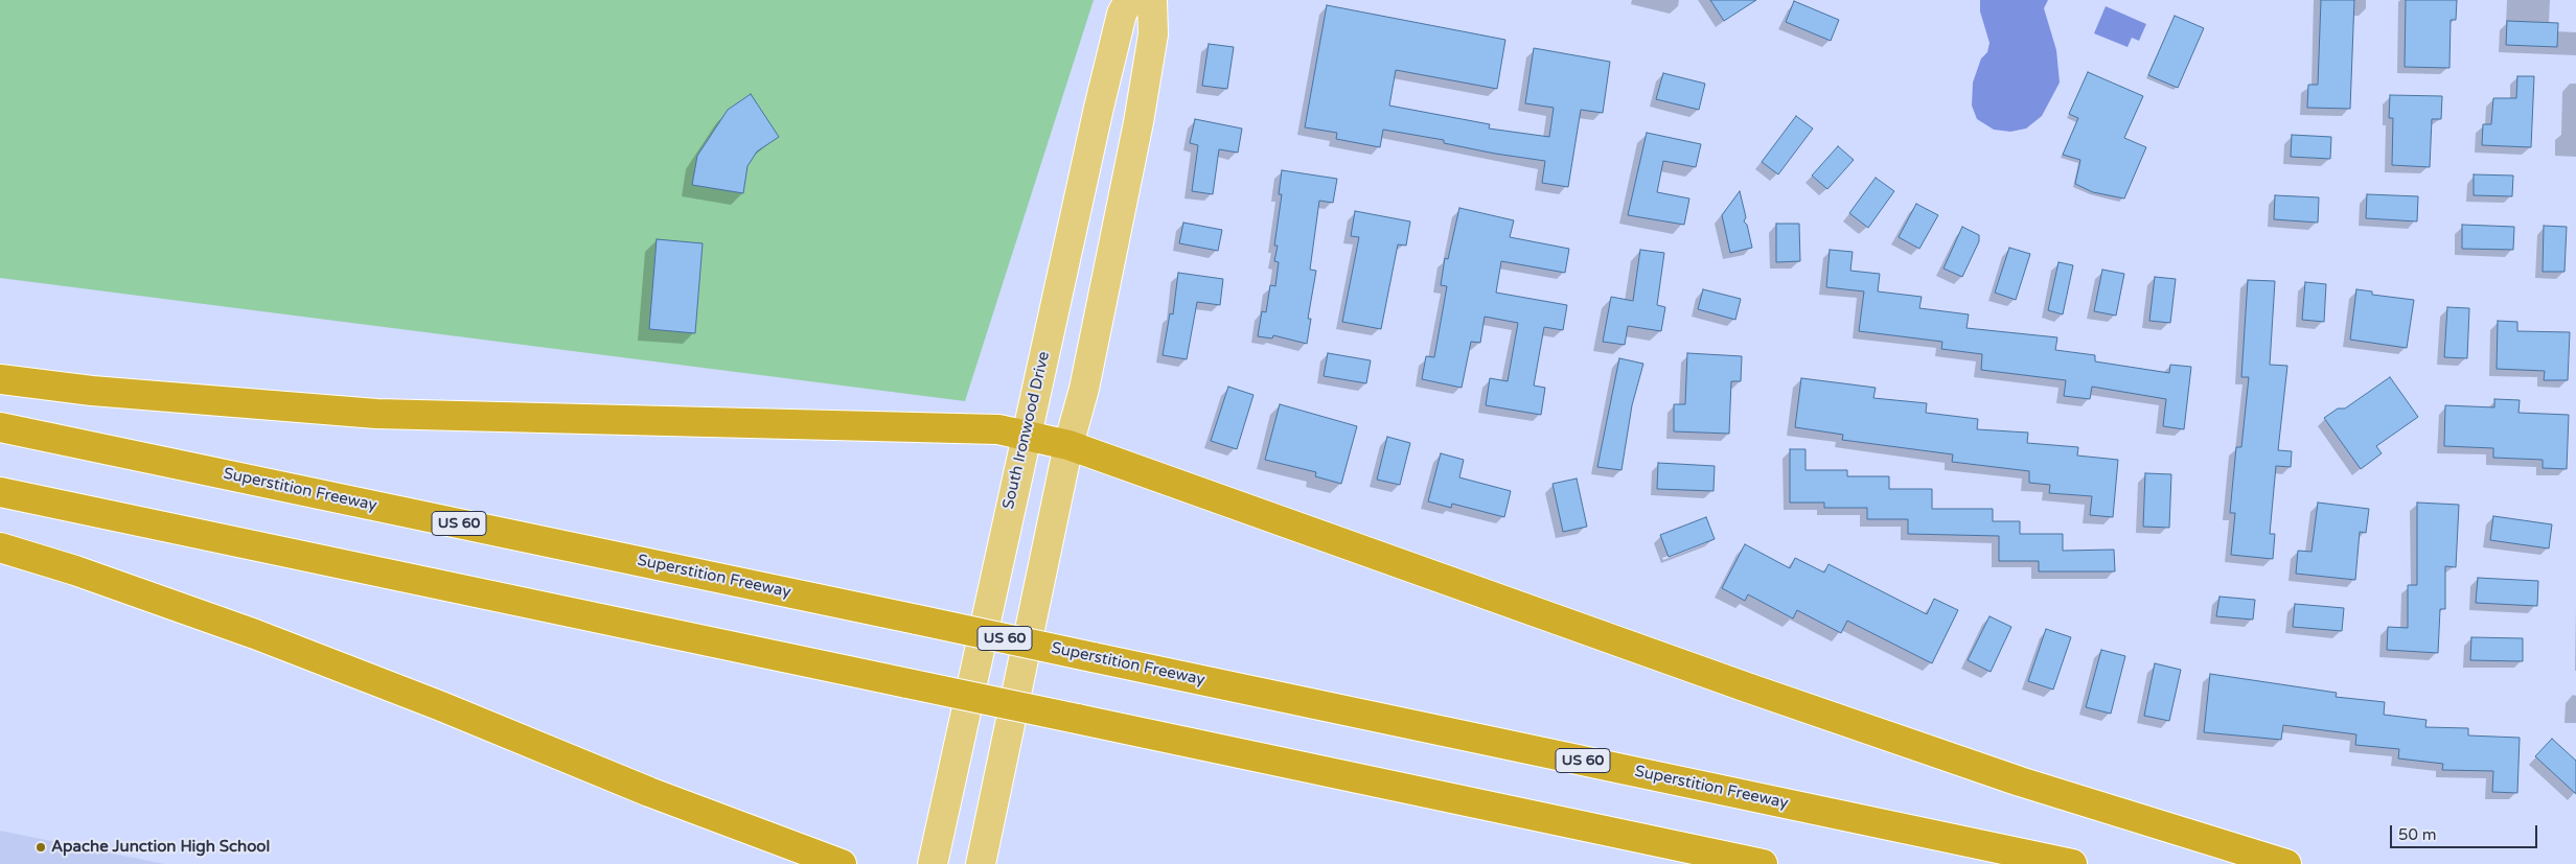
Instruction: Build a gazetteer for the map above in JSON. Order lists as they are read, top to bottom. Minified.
{"streets":{"highway":["Superstition Freeway","US 60"],"main road":["South Ironwood Drive"]},"places":["Apache Junction High School"],"scale_bar":"50 m"}
